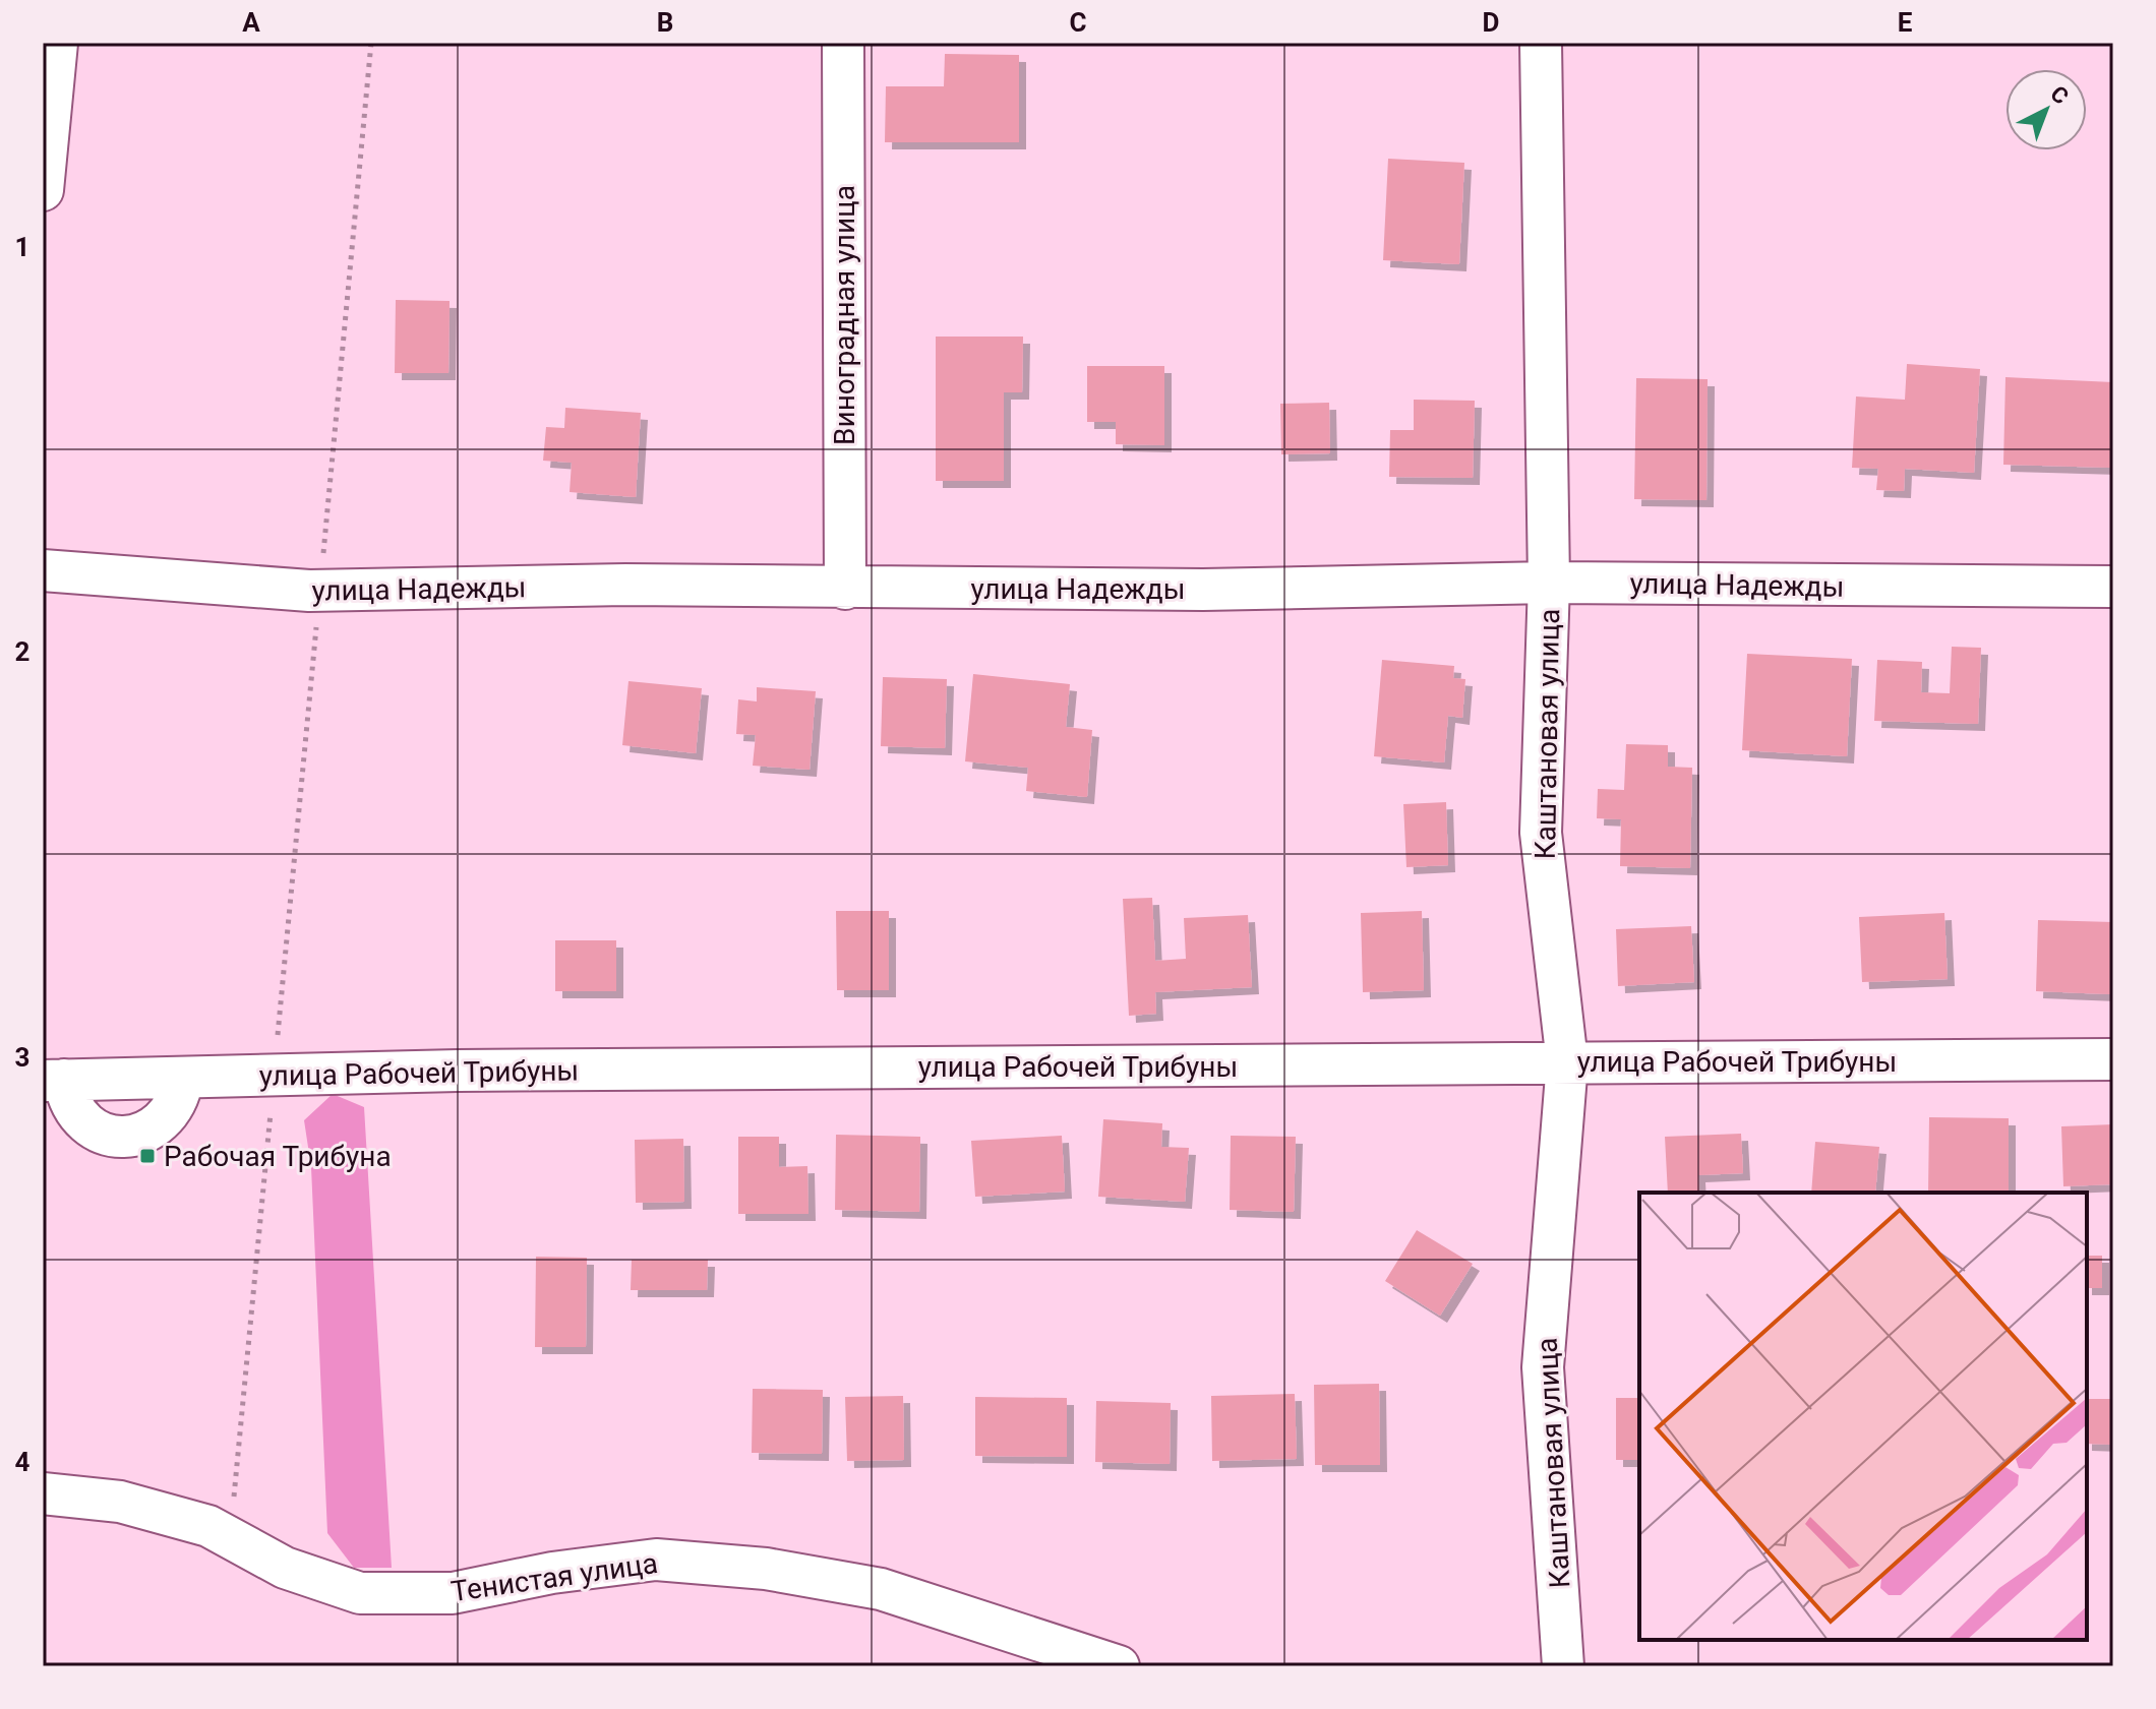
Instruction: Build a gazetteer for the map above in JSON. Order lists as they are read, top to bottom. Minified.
{"streets":{"street":["Виноградная улица","улица Надежды","Каштановая улица","улица Рабочей Трибуны","Тенистая улица"]},"crossings":[["Виноградная улица","улица Надежды"],["улица Надежды","Каштановая улица"],["Каштановая улица","улица Рабочей Трибуны"]],"places":{"transit":["Рабочая Трибуна"]},"north":"top right","grid":{"columns":["A","B","C","D","E"],"rows":["1","2","3","4"]}}
